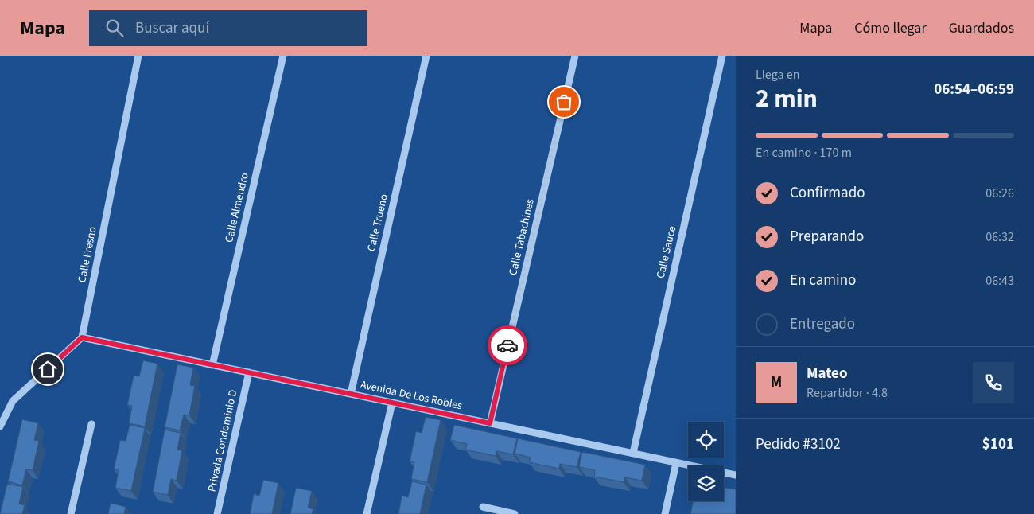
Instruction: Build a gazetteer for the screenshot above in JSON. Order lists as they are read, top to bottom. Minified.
{"streets":{"street":["Calle Almendro","Calle Trueno","Calle Tabachines","Calle Sauce","Calle Fresno","Avenida De Los Robles","Privada Condominio D"]},"crossings":[["Calle Almendro","Avenida De Los Robles"],["Calle Trueno","Avenida De Los Robles"],["Calle Tabachines","Avenida De Los Robles"],["Calle Sauce","Avenida De Los Robles"],["Calle Fresno","Avenida De Los Robles"],["Avenida De Los Robles","Privada Condominio D"]],"page":{"header":"Mapa","search":"Buscar aquí","nav":["Mapa","Cómo llegar","Guardados"],"heading":["2 min","Llega en","06:54–06:59"],"panel":["Mateo","Repartidor · 4.8","Pedido #3102","$101"],"bar":"En camino · 170 m","list":[["Confirmado","06:26"],["Preparando","06:32"],["En camino","06:43"],"Entregado"],"round":"M"}}
